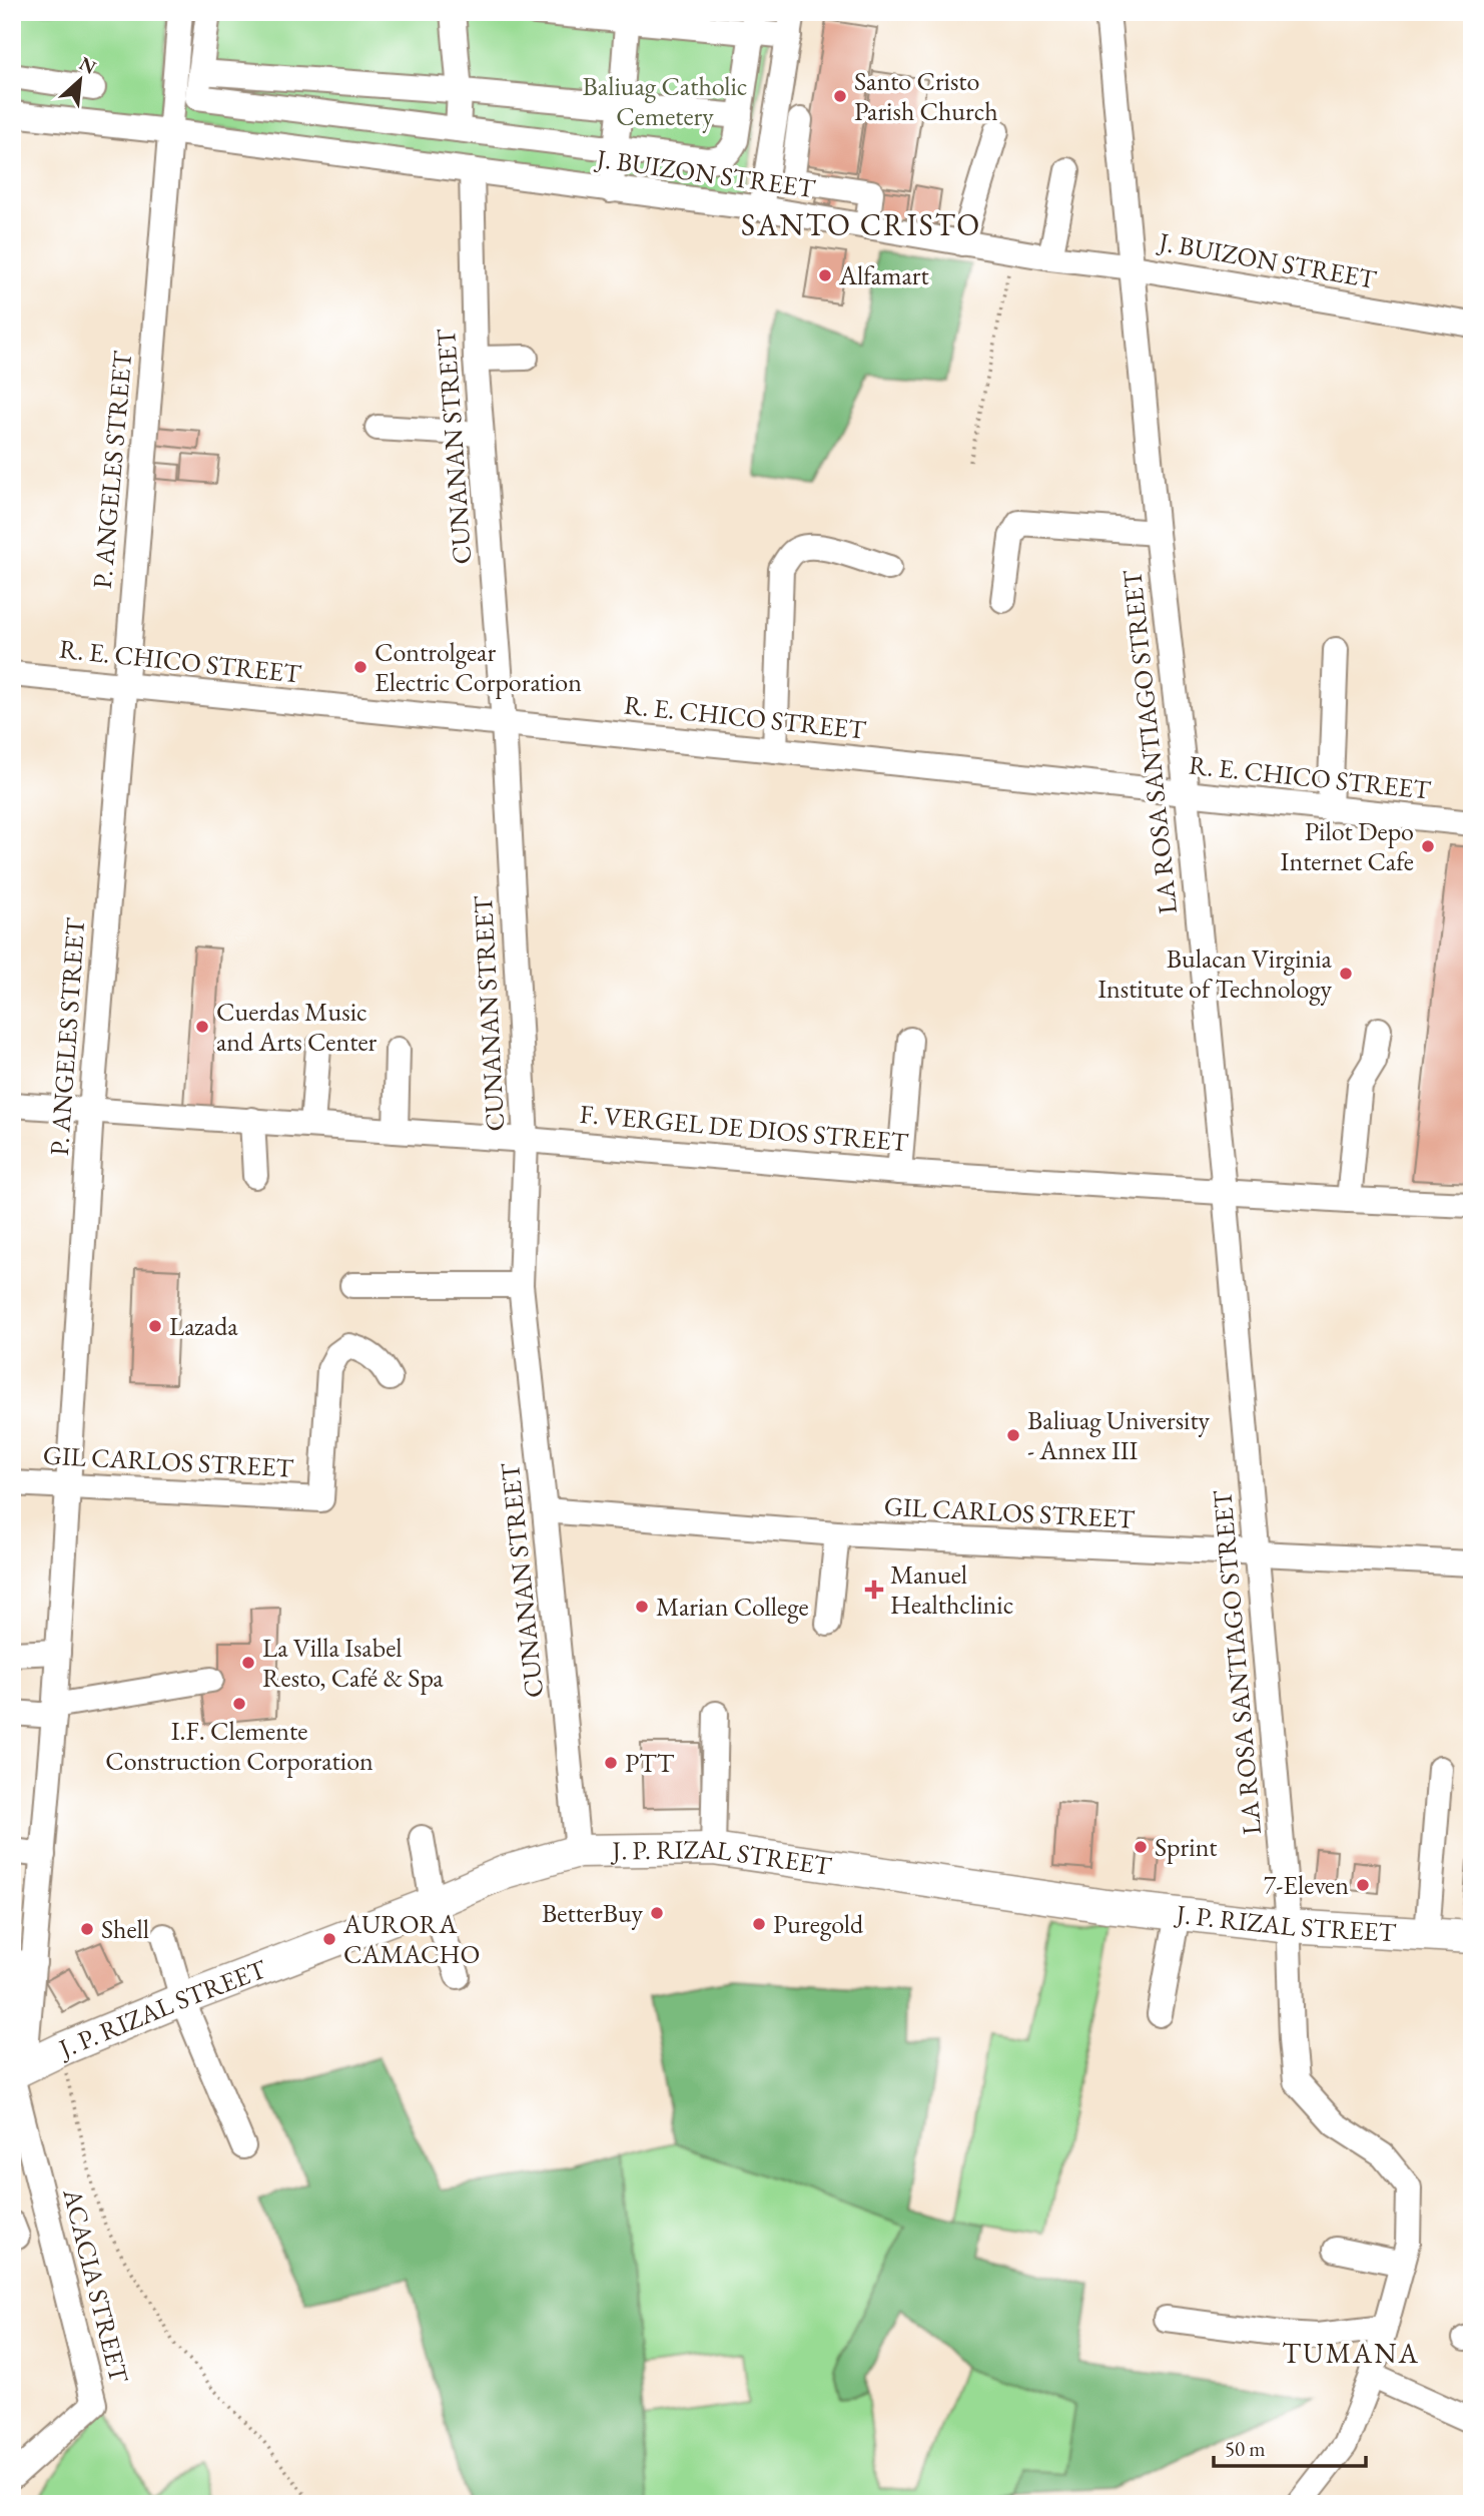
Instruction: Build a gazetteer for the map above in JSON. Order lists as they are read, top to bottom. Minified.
{"streets":{"main road":["J. P. RIZAL STREET"],"street":["J. BUIZON STREET","CUNANAN STREET","P. ANGELES STREET","R. E. CHICO STREET","LA ROSA SANTIAGO STREET","F. VERGEL DE DIOS STREET","GIL CARLOS STREET","ACACIA STREET"]},"crossings":[["J. BUIZON STREET","CUNANAN STREET"],["J. BUIZON STREET","P. ANGELES STREET"],["J. BUIZON STREET","LA ROSA SANTIAGO STREET"],["CUNANAN STREET","R. E. CHICO STREET"],["CUNANAN STREET","F. VERGEL DE DIOS STREET"],["CUNANAN STREET","GIL CARLOS STREET"],["CUNANAN STREET","J. P. RIZAL STREET"],["P. ANGELES STREET","R. E. CHICO STREET"],["P. ANGELES STREET","F. VERGEL DE DIOS STREET"],["P. ANGELES STREET","GIL CARLOS STREET"],["P. ANGELES STREET","J. P. RIZAL STREET"],["P. ANGELES STREET","ACACIA STREET"],["R. E. CHICO STREET","LA ROSA SANTIAGO STREET"],["LA ROSA SANTIAGO STREET","F. VERGEL DE DIOS STREET"],["LA ROSA SANTIAGO STREET","GIL CARLOS STREET"],["LA ROSA SANTIAGO STREET","J. P. RIZAL STREET"],["J. P. RIZAL STREET","ACACIA STREET"]],"districts":["SANTO CRISTO","TUMANA"],"parks":["Baliuag Catholic Cemetery"],"places":{"other":["Santo Cristo Parish Church","Alfamart","Controlgear Electric Corporation","Pilot Depo Internet Cafe","Bulacan Virginia Institute of Technology","Cuerdas Music and Arts Center","Lazada","Baliuag University - Annex III","Marian College","La Villa Isabel Resto, Café & Spa","I.F. Clemente Construction Corporation","PTT","Sprint","7-Eleven","BetterBuy","Puregold","Shell","AURORA CAMACHO"],"health":["Manuel Healthclinic"]},"scale_bar":"50 m","north":"top right"}
